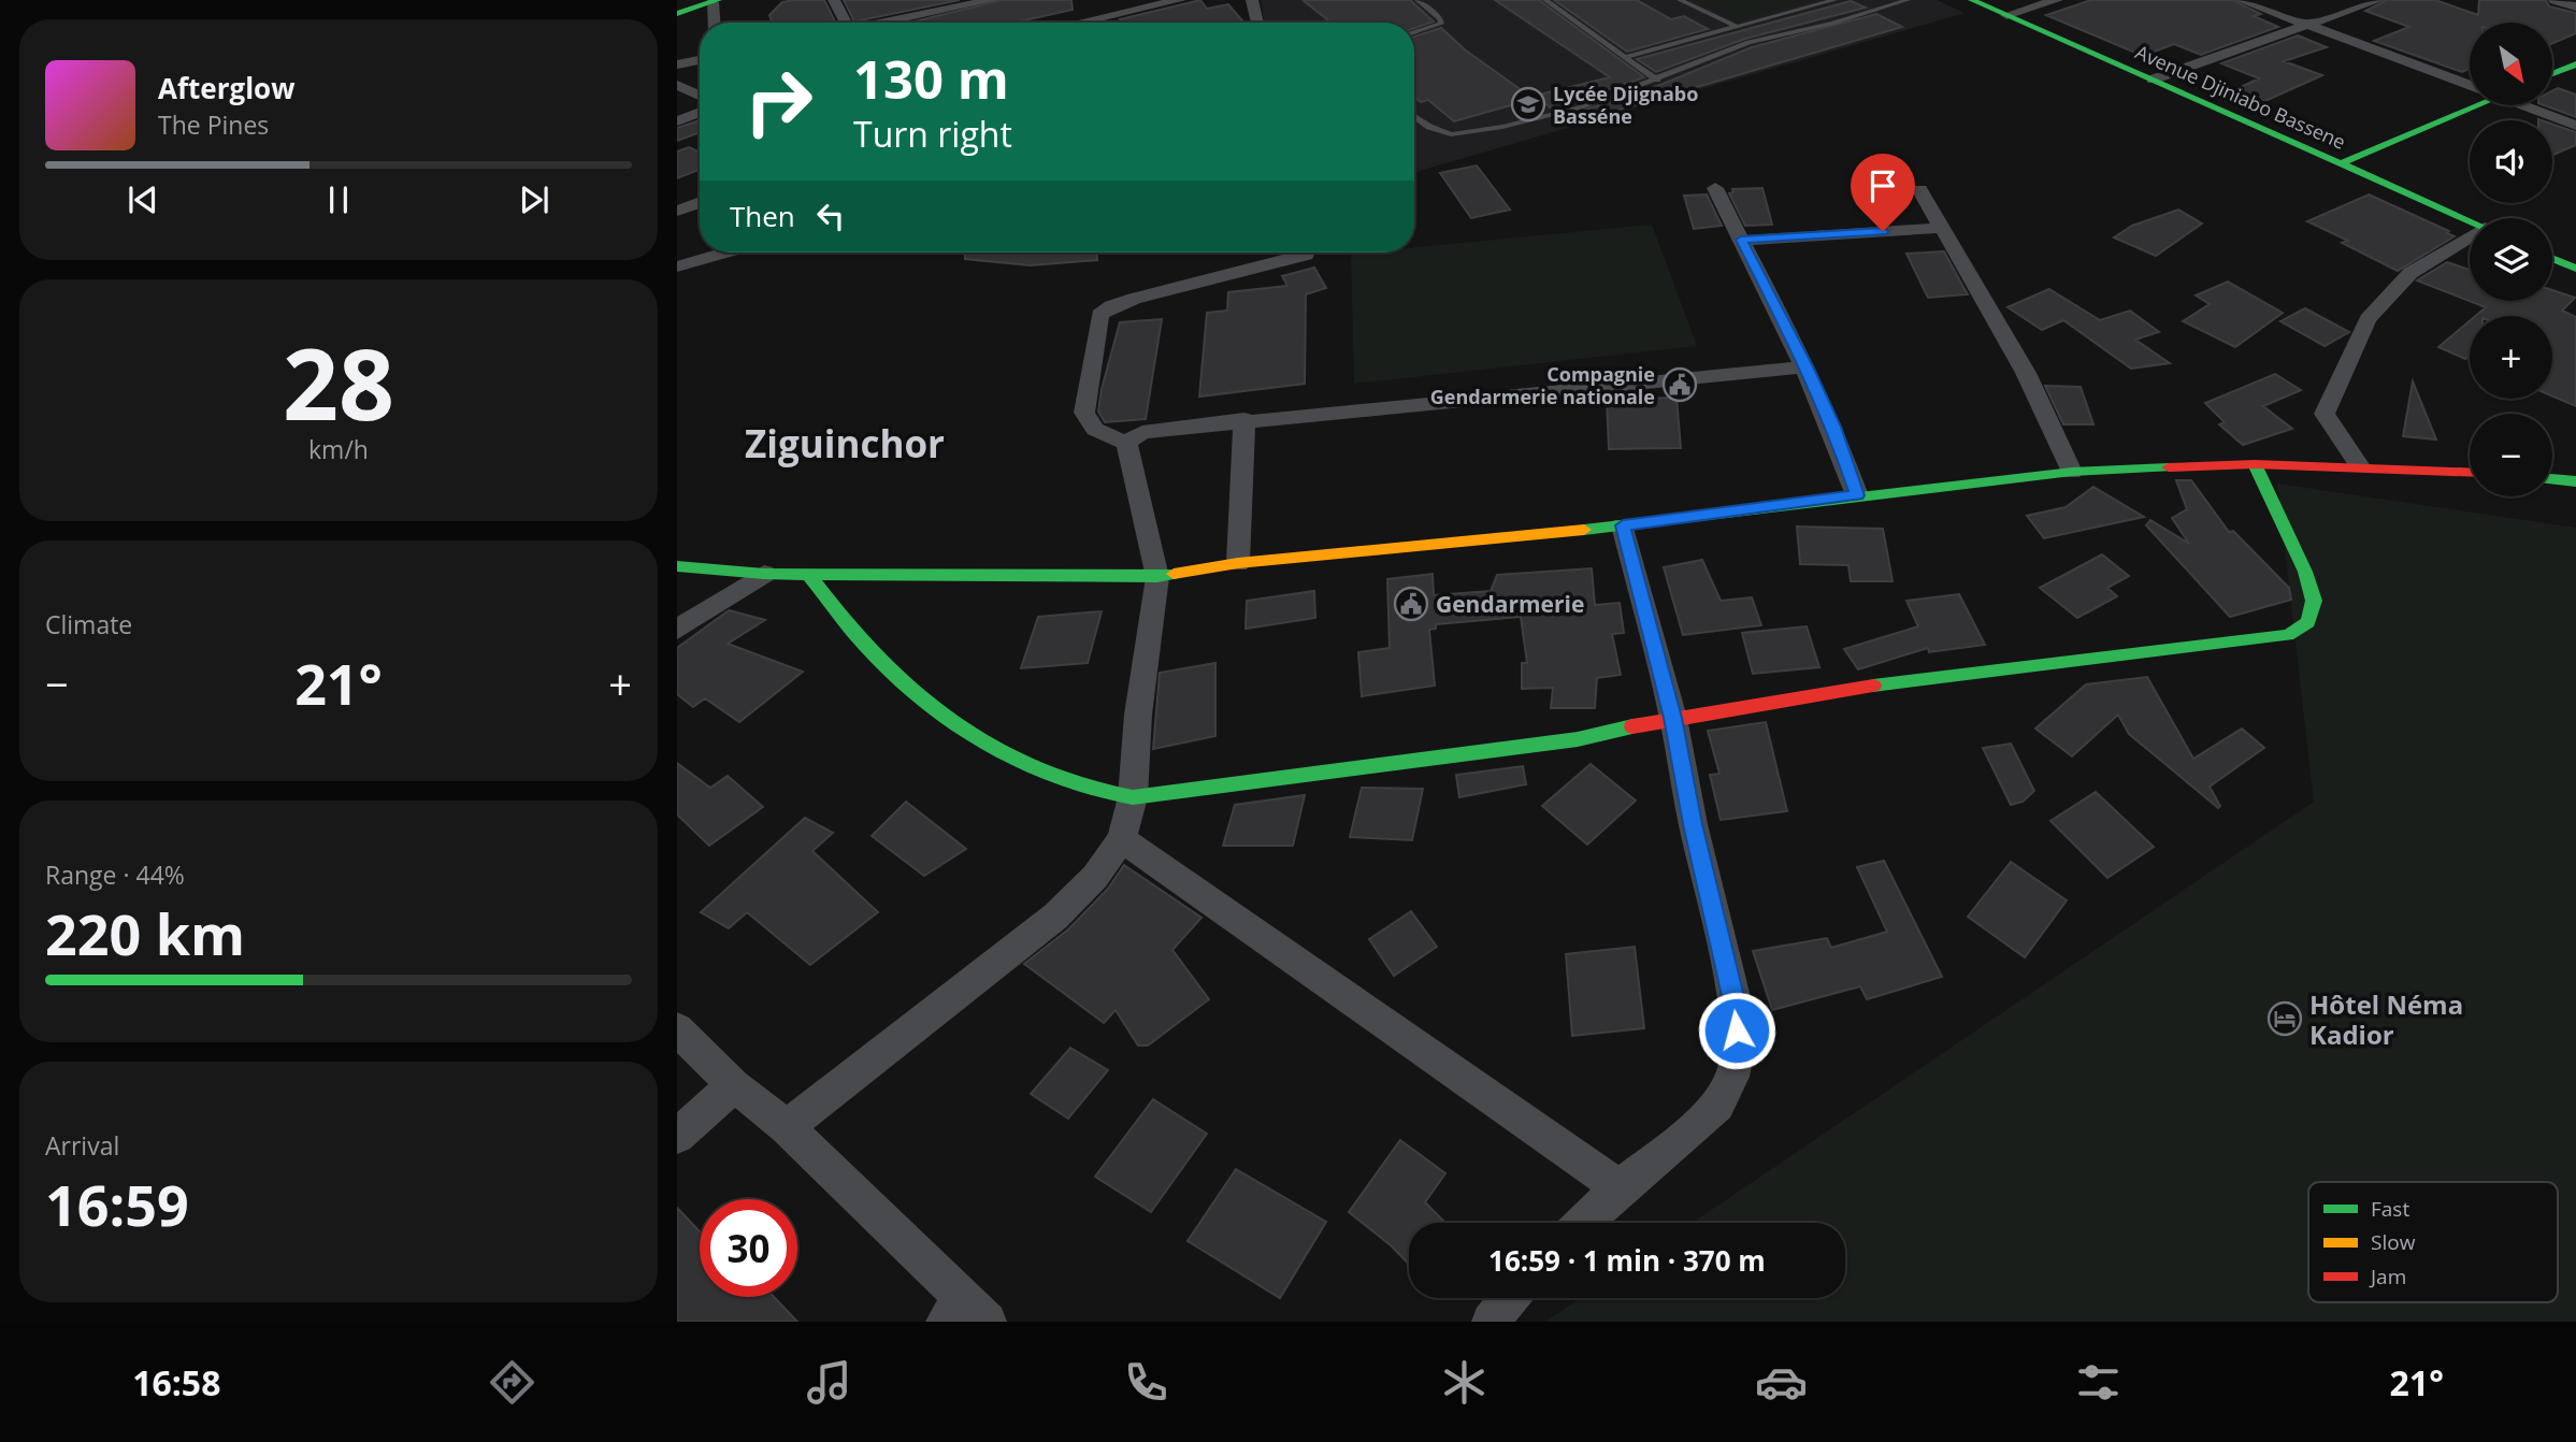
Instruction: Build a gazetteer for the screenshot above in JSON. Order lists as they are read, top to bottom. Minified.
{"streets":{"street":["Avenue Djiniabo Bassene"]},"districts":["Ziguinchor"],"places":{"school or university":["Lycée Djignabo Basséne"],"public building":["Compagnie Gendarmerie nationale","Gendarmerie"],"hotel":["Hôtel Néma Kadior"]},"legend":["Fast","Slow","Jam"],"north":"bottom right","page":{"map_buttons":["+","−"],"turn":["130 m","Turn right"],"song":["Afterglow","The Pines"],"then":"Then","tile":[["28","km/h"],"Climate",["Range · 44%","220 km"],["Arrival","16:59"]],"heat":["−","21°","+"],"limit":"30","trip":"16:59 · 1 min · 370 m","tabs":["16:58","21°"]}}
